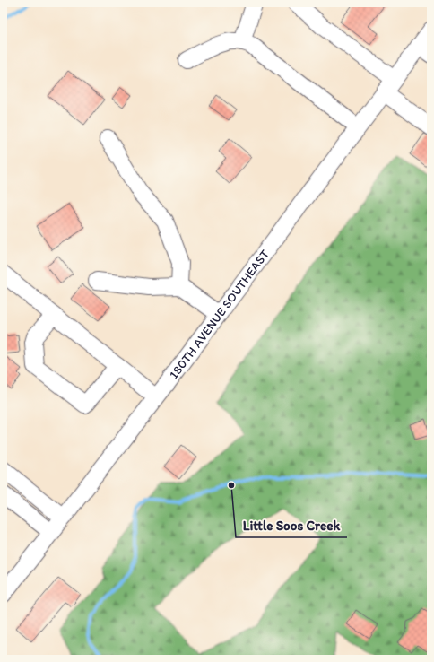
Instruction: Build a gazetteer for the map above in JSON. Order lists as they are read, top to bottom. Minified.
{"streets":{"street":["180TH AVENUE SOUTHEAST"]},"places":["Little Soos Creek"]}
